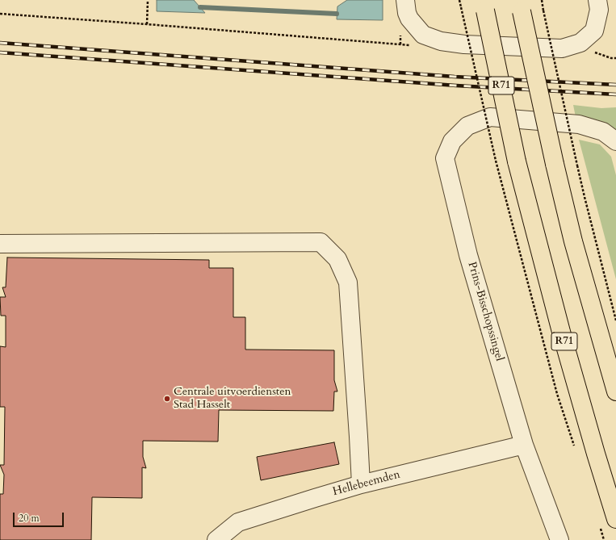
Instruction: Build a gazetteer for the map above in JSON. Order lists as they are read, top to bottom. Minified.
{"streets":{"highway":["R71"],"street":["Prins-Bisschopssingel","Hellebeemden"]},"crossings":[["Prins-Bisschopssingel","Hellebeemden"]],"places":["Centrale uitvoerdiensten Stad Hasselt"],"scale_bar":"20 m"}
